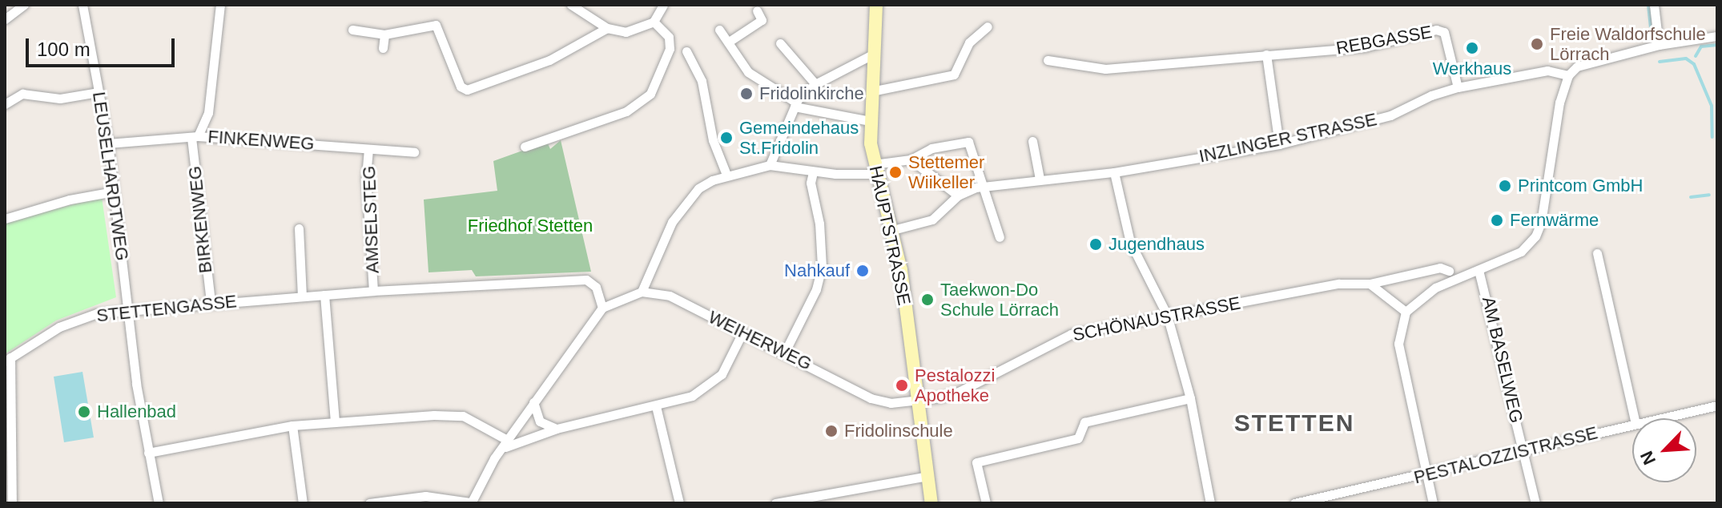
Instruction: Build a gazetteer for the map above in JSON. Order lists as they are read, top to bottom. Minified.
{"streets":{"street":["REBGASSE","INZLINGER STRASSE","FINKENWEG","LEUSELHARDTWEG","BIRKENWEG","AMSELSTEG","HAUPTSTRASSE","STETTENGASSE","SCHÖNAUSTRASSE","WEIHERWEG","AM BASELWEG","PESTALOZZISTRASSE"]},"crossings":[["REBGASSE","INZLINGER STRASSE"],["INZLINGER STRASSE","HAUPTSTRASSE"],["FINKENWEG","LEUSELHARDTWEG"],["FINKENWEG","BIRKENWEG"],["FINKENWEG","AMSELSTEG"],["LEUSELHARDTWEG","STETTENGASSE"],["BIRKENWEG","STETTENGASSE"],["AMSELSTEG","STETTENGASSE"],["HAUPTSTRASSE","SCHÖNAUSTRASSE"],["HAUPTSTRASSE","WEIHERWEG"],["SCHÖNAUSTRASSE","WEIHERWEG"],["AM BASELWEG","PESTALOZZISTRASSE"]],"districts":["STETTEN"],"parks":["Friedhof Stetten"],"places":["Freie Waldorfschule Lörrach","Werkhaus","Fridolinkirche","Gemeindehaus St.Fridolin","Stettemer Wiikeller","Printcom GmbH","Fernwärme","Jugendhaus","Nahkauf","Taekwon-Do Schule Lörrach","Pestalozzi Apotheke","Hallenbad","Fridolinschule"],"scale_bar":"100 m","north":"bottom left"}
